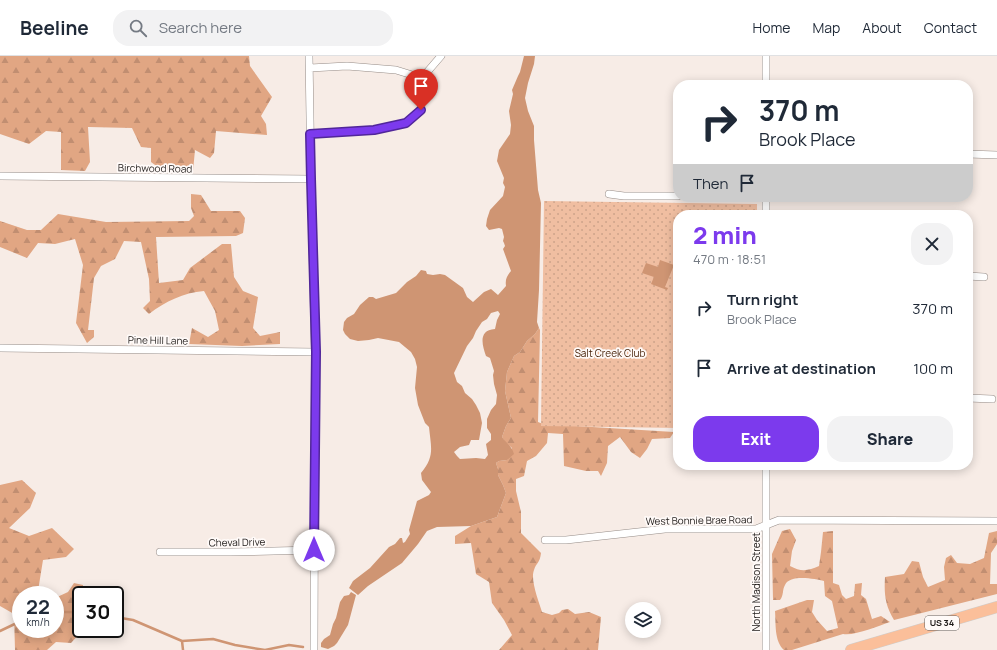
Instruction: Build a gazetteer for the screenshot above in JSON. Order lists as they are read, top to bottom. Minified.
{"streets":{"main road":["US 34"],"street":["Birchwood Road","Pine Hill Lane","West Bonnie Brae Road","Cheval Drive","North Madison Street"]},"crossings":[["West Bonnie Brae Road","North Madison Street"]],"parks":["Salt Creek Club"],"page":{"header":"Beeline","search":"Search here","nav":["Home","Map","About","Contact"],"turn":["370 m","Brook Place"],"then":"Then","heading":["2 min","470 m · 18:51"],"list":[{"name":"Turn right","note":"Brook Place","value":"370 m"},{"name":"Arrive at destination","value":"100 m"}],"buttons":["Exit","Share"],"speed":"22 km/h","limit":"30"}}
